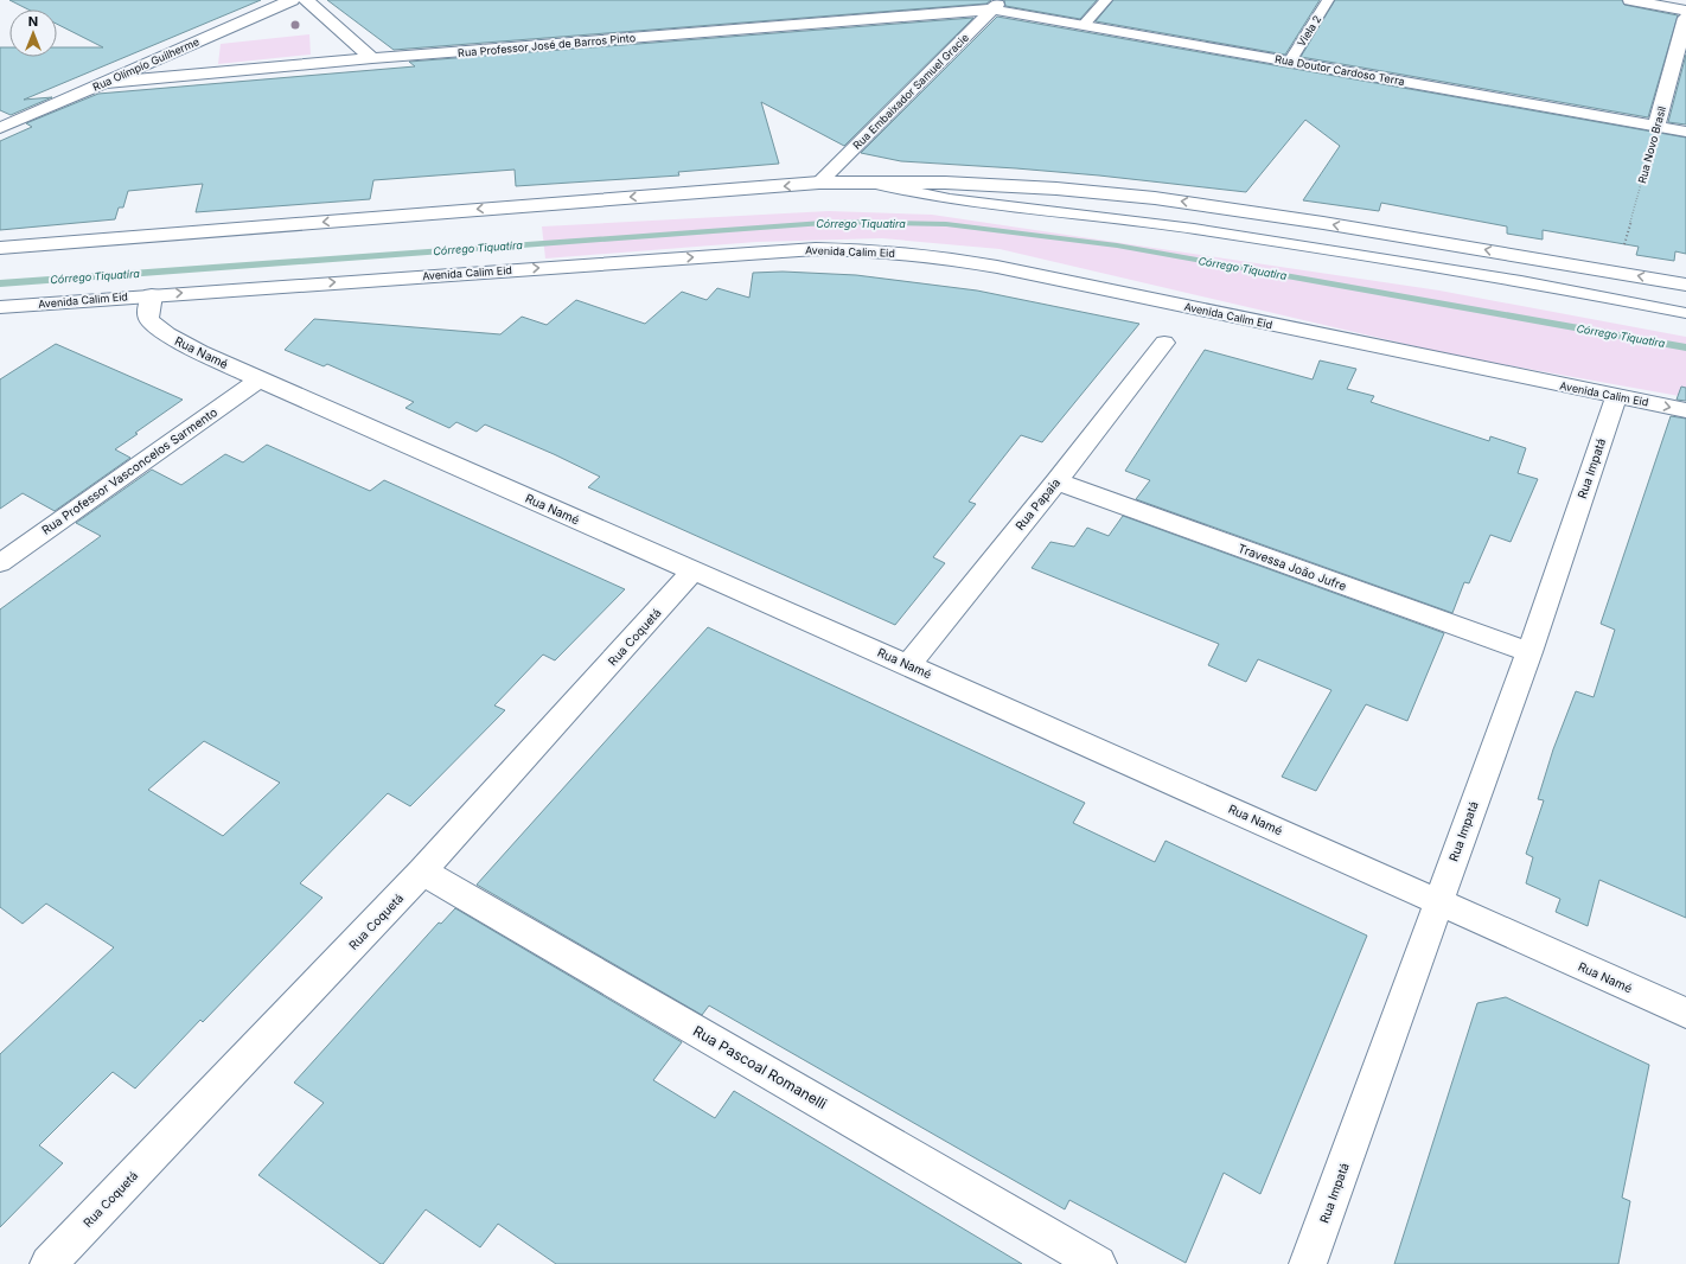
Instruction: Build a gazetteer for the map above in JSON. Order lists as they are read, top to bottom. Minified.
{"streets":{"street":["Rua Professor José de Barros Pinto","Rua Olímpio Guilherme","Rua Doutor Cardoso Terra","Rua Embaixador Samuel Gracie","Rua Novo Brasil","Avenida Calim Eid","Rua Namé","Rua Impatá","Rua Professor Vasconcelos Sarmento","Rua Papaia","Travessa João Jufre","Rua Coquetá","Rua Pascoal Romanelli"],"lane":["Viela 2"]},"crossings":[["Viela 2","Rua Doutor Cardoso Terra"],["Rua Professor José de Barros Pinto","Rua Olímpio Guilherme"],["Rua Professor José de Barros Pinto","Rua Doutor Cardoso Terra"],["Rua Professor José de Barros Pinto","Rua Embaixador Samuel Gracie"],["Rua Doutor Cardoso Terra","Rua Embaixador Samuel Gracie"],["Rua Doutor Cardoso Terra","Rua Novo Brasil"],["Avenida Calim Eid","Rua Namé"],["Avenida Calim Eid","Rua Impatá"],["Rua Namé","Rua Impatá"],["Rua Namé","Rua Professor Vasconcelos Sarmento"],["Rua Namé","Rua Papaia"],["Rua Namé","Rua Coquetá"],["Rua Impatá","Travessa João Jufre"],["Rua Papaia","Travessa João Jufre"],["Rua Coquetá","Rua Pascoal Romanelli"]],"water":["Córrego Tiquatira"],"north":"top"}
